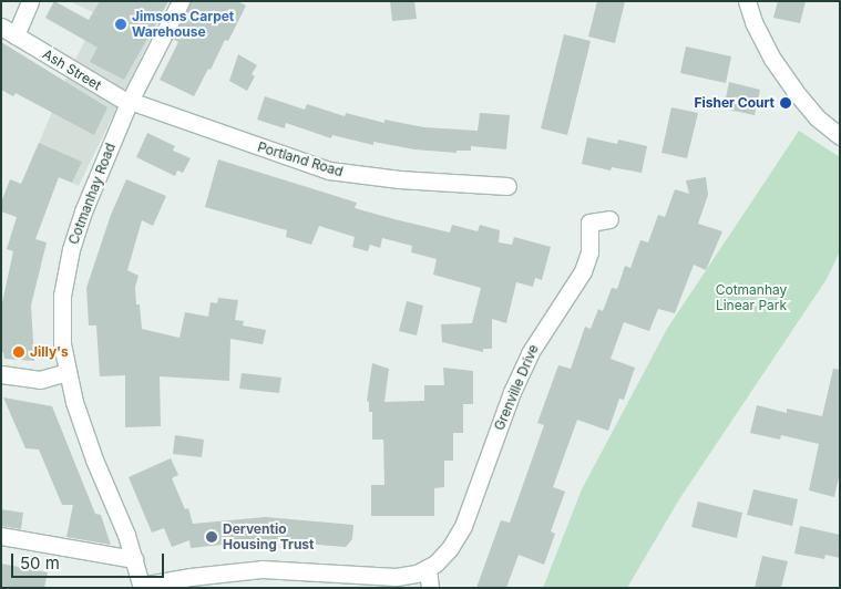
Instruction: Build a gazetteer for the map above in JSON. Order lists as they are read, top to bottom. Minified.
{"streets":{"street":["Ash Street","Portland Road","Cotmanhay Road","Grenville Drive"]},"crossings":[["Ash Street","Portland Road"],["Ash Street","Cotmanhay Road"],["Portland Road","Cotmanhay Road"],["Cotmanhay Road","Grenville Drive"]],"parks":["Cotmanhay Linear Park"],"places":["Jimsons Carpet Warehouse","Fisher Court","Jilly's","Derventio Housing Trust"],"scale_bar":"50 m"}
